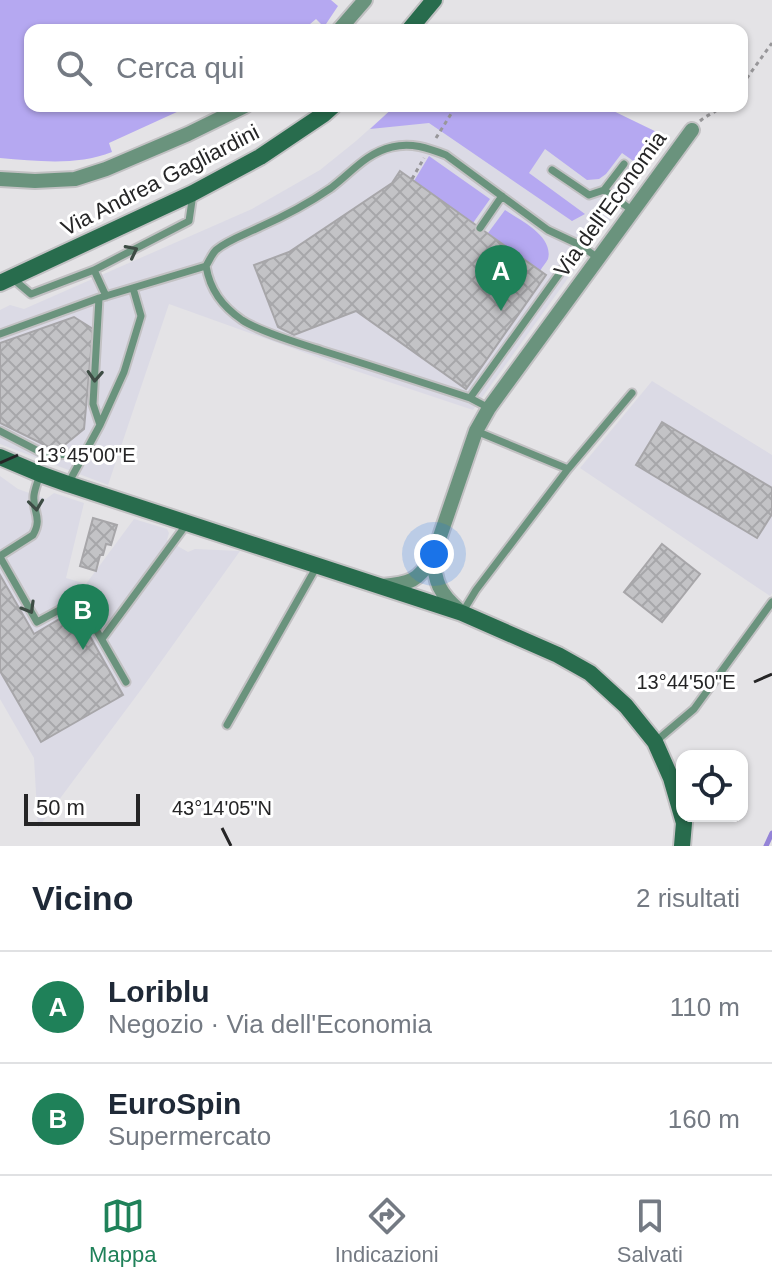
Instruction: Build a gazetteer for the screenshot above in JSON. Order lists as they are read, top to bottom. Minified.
{"streets":{"main road":["Via Andrea Gagliardini"],"street":["Via dell'Economia"]},"scale_bar":"50 m","page":{"search":"Cerca qui","pins":["A","B"],"scale":"50 m","heading":["Vicino","2 risultati"],"list":[{"mark":"A","name":"Loriblu","note":"Negozio · Via dell'Economia","value":"110 m"},{"mark":"B","name":"EuroSpin","note":"Supermercato","value":"160 m"}],"nav":["Mappa","Indicazioni","Salvati"]},"coordinates":["13°45'00\"E","13°44'50\"E","43°14'05\"N"]}
